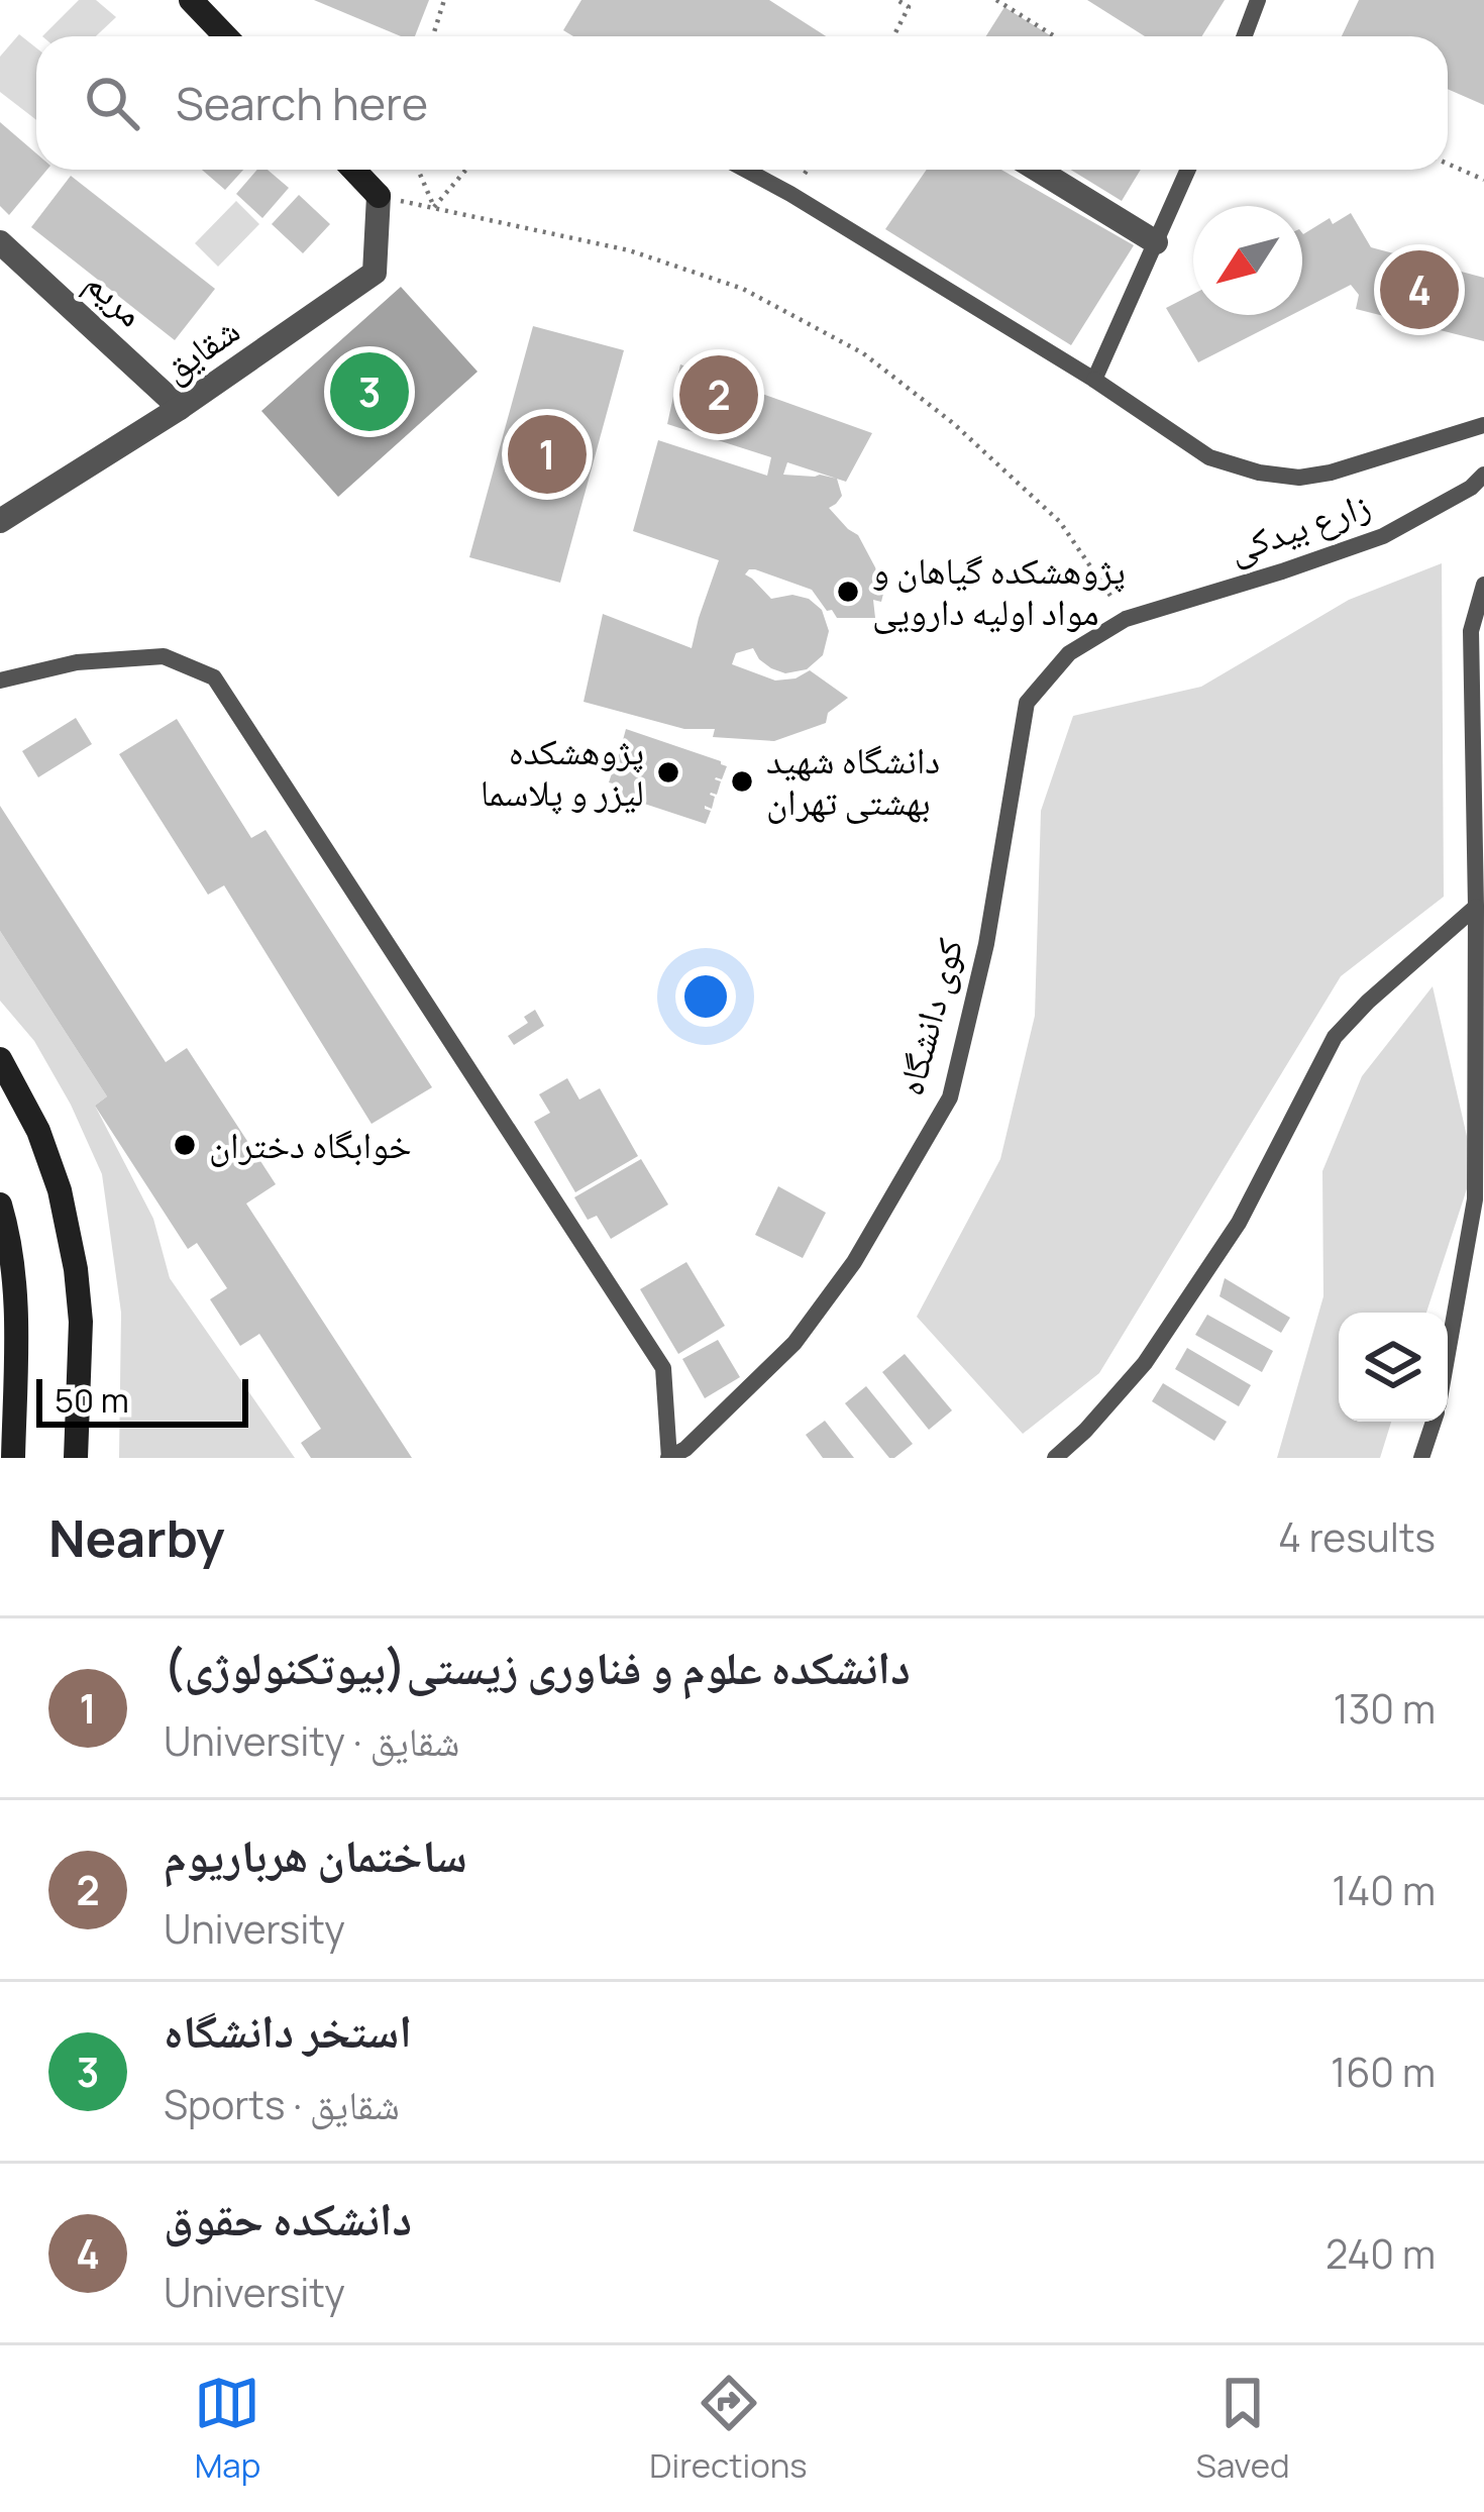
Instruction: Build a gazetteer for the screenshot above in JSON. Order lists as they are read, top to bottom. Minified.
{"streets":{"street":["مریم","شقایق"],"lane":["زارع بیدکی","کوی دانشگاه"]},"crossings":[["مریم","شقایق"],["زارع بیدکی","کوی دانشگاه"]],"places":["پژوهشکده گیاهان و مواد اولیه دارویی","پژوهشکده لیزر و پلاسما","دانشگاه شهید بهشتی تهران","خوابگاه دختران"],"scale_bar":"50 m","north":"bottom left","page":{"search":"Search here","pins":["4","3","2","1"],"scale":"50 m","heading":["Nearby","4 results"],"list":[{"mark":"1","name":"دانشکده علوم و فناوری زیستی(بیوتکنولوژی)","note":"University · شقایق","value":"130 m"},{"mark":"2","name":"ساختمان هرباریوم","note":"University","value":"140 m"},{"mark":"3","name":"استخر دانشگاه","note":"Sports · شقایق","value":"160 m"},{"mark":"4","name":"دانشکده حقوق","note":"University","value":"240 m"}],"nav":["Map","Directions","Saved"]}}
